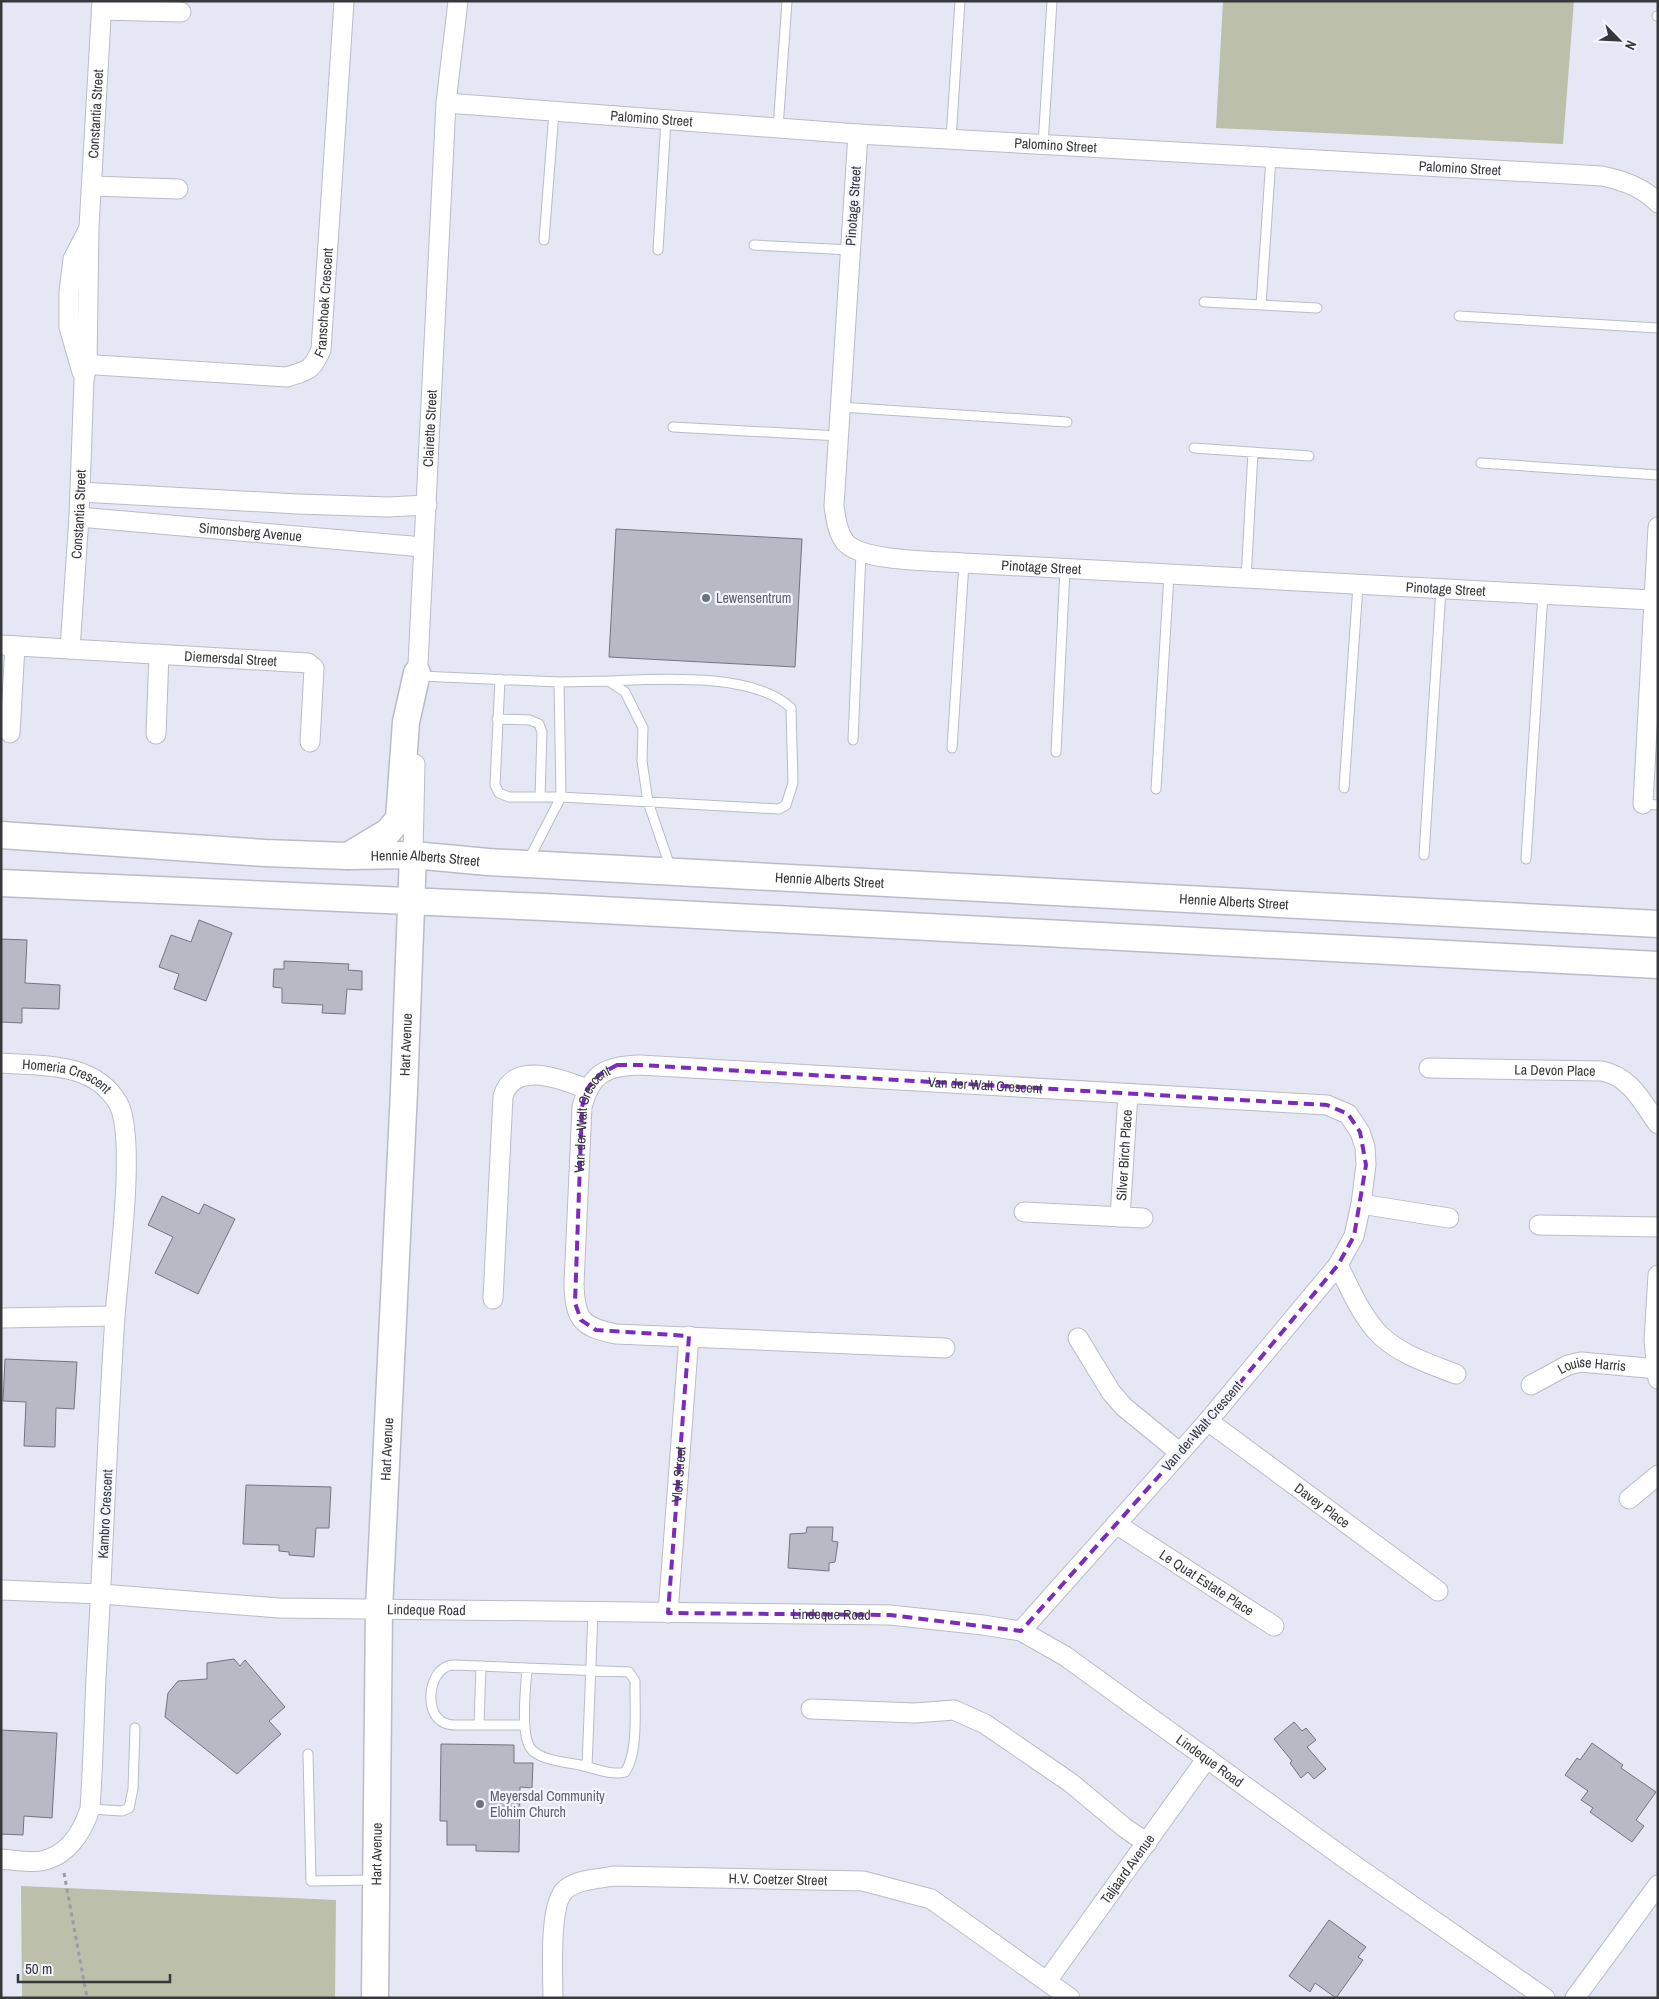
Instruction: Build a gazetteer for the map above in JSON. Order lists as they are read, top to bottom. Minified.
{"streets":{"street":["Constantia Street","Palomino Street","Pinotage Street","Franschoek Crescent","Clairette Street","Simonsberg Avenue","Diemersdal Street","Hennie Alberts Street","Hart Avenue","La Devon Place","Homeria Crescent","Van der Walt Crescent","Silver Birch Place","Louise Harris","Vlok Street","Davey Place","Kambro Crescent","Le Quat Estate Place","Lindeque Road","Taljaard Avenue","H.V. Coetzer Street"]},"crossings":[["Constantia Street","Franschoek Crescent"],["Constantia Street","Simonsberg Avenue"],["Constantia Street","Diemersdal Street"],["Palomino Street","Pinotage Street"],["Palomino Street","Clairette Street"],["Clairette Street","Simonsberg Avenue"],["Clairette Street","Hennie Alberts Street"],["Clairette Street","Hart Avenue"],["Hennie Alberts Street","Hart Avenue"],["Hart Avenue","Lindeque Road"],["Homeria Crescent","Kambro Crescent"],["Van der Walt Crescent","Silver Birch Place"],["Van der Walt Crescent","Vlok Street"],["Van der Walt Crescent","Davey Place"],["Van der Walt Crescent","Le Quat Estate Place"],["Van der Walt Crescent","Lindeque Road"],["Vlok Street","Lindeque Road"],["Kambro Crescent","Lindeque Road"],["Lindeque Road","Taljaard Avenue"],["Taljaard Avenue","H.V. Coetzer Street"]],"places":["Lewensentrum","Meyersdal Community Elohim Church"],"scale_bar":"50 m","north":"bottom right"}
